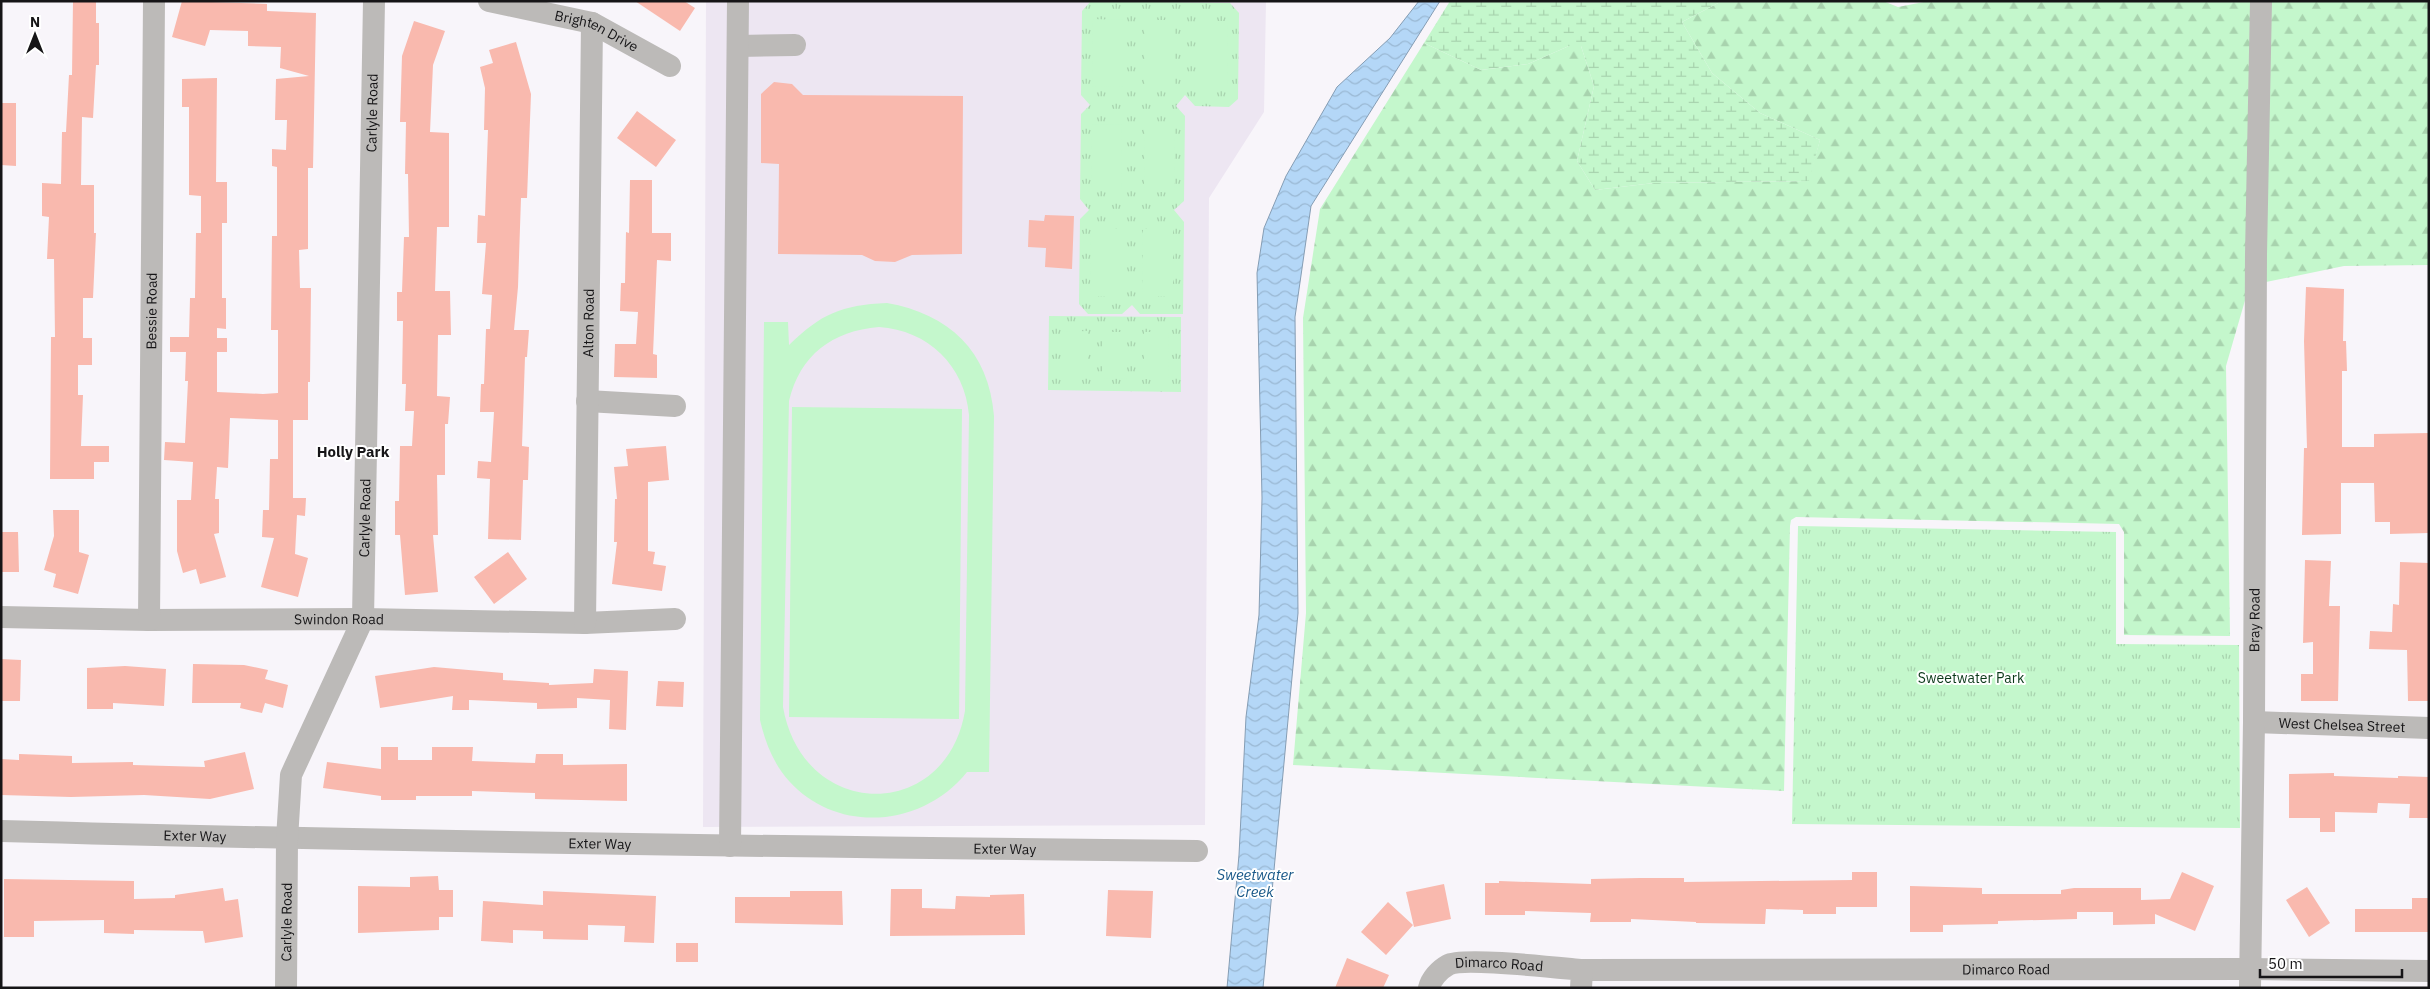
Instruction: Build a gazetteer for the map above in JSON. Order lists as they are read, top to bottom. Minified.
{"streets":{"street":["Brighten Drive","Carlyle Road","Bessie Road","Alton Road","Swindon Road","Bray Road","West Chelsea Street","Exter Way","Dimarco Road"]},"crossings":[["Brighten Drive","Alton Road"],["Carlyle Road","Swindon Road"],["Carlyle Road","Exter Way"],["Bessie Road","Swindon Road"],["Alton Road","Swindon Road"],["Bray Road","West Chelsea Street"],["Bray Road","Dimarco Road"]],"districts":["Holly Park"],"water":["Sweetwater Creek"],"parks":["Sweetwater Park"],"scale_bar":"50 m","north":"top"}
